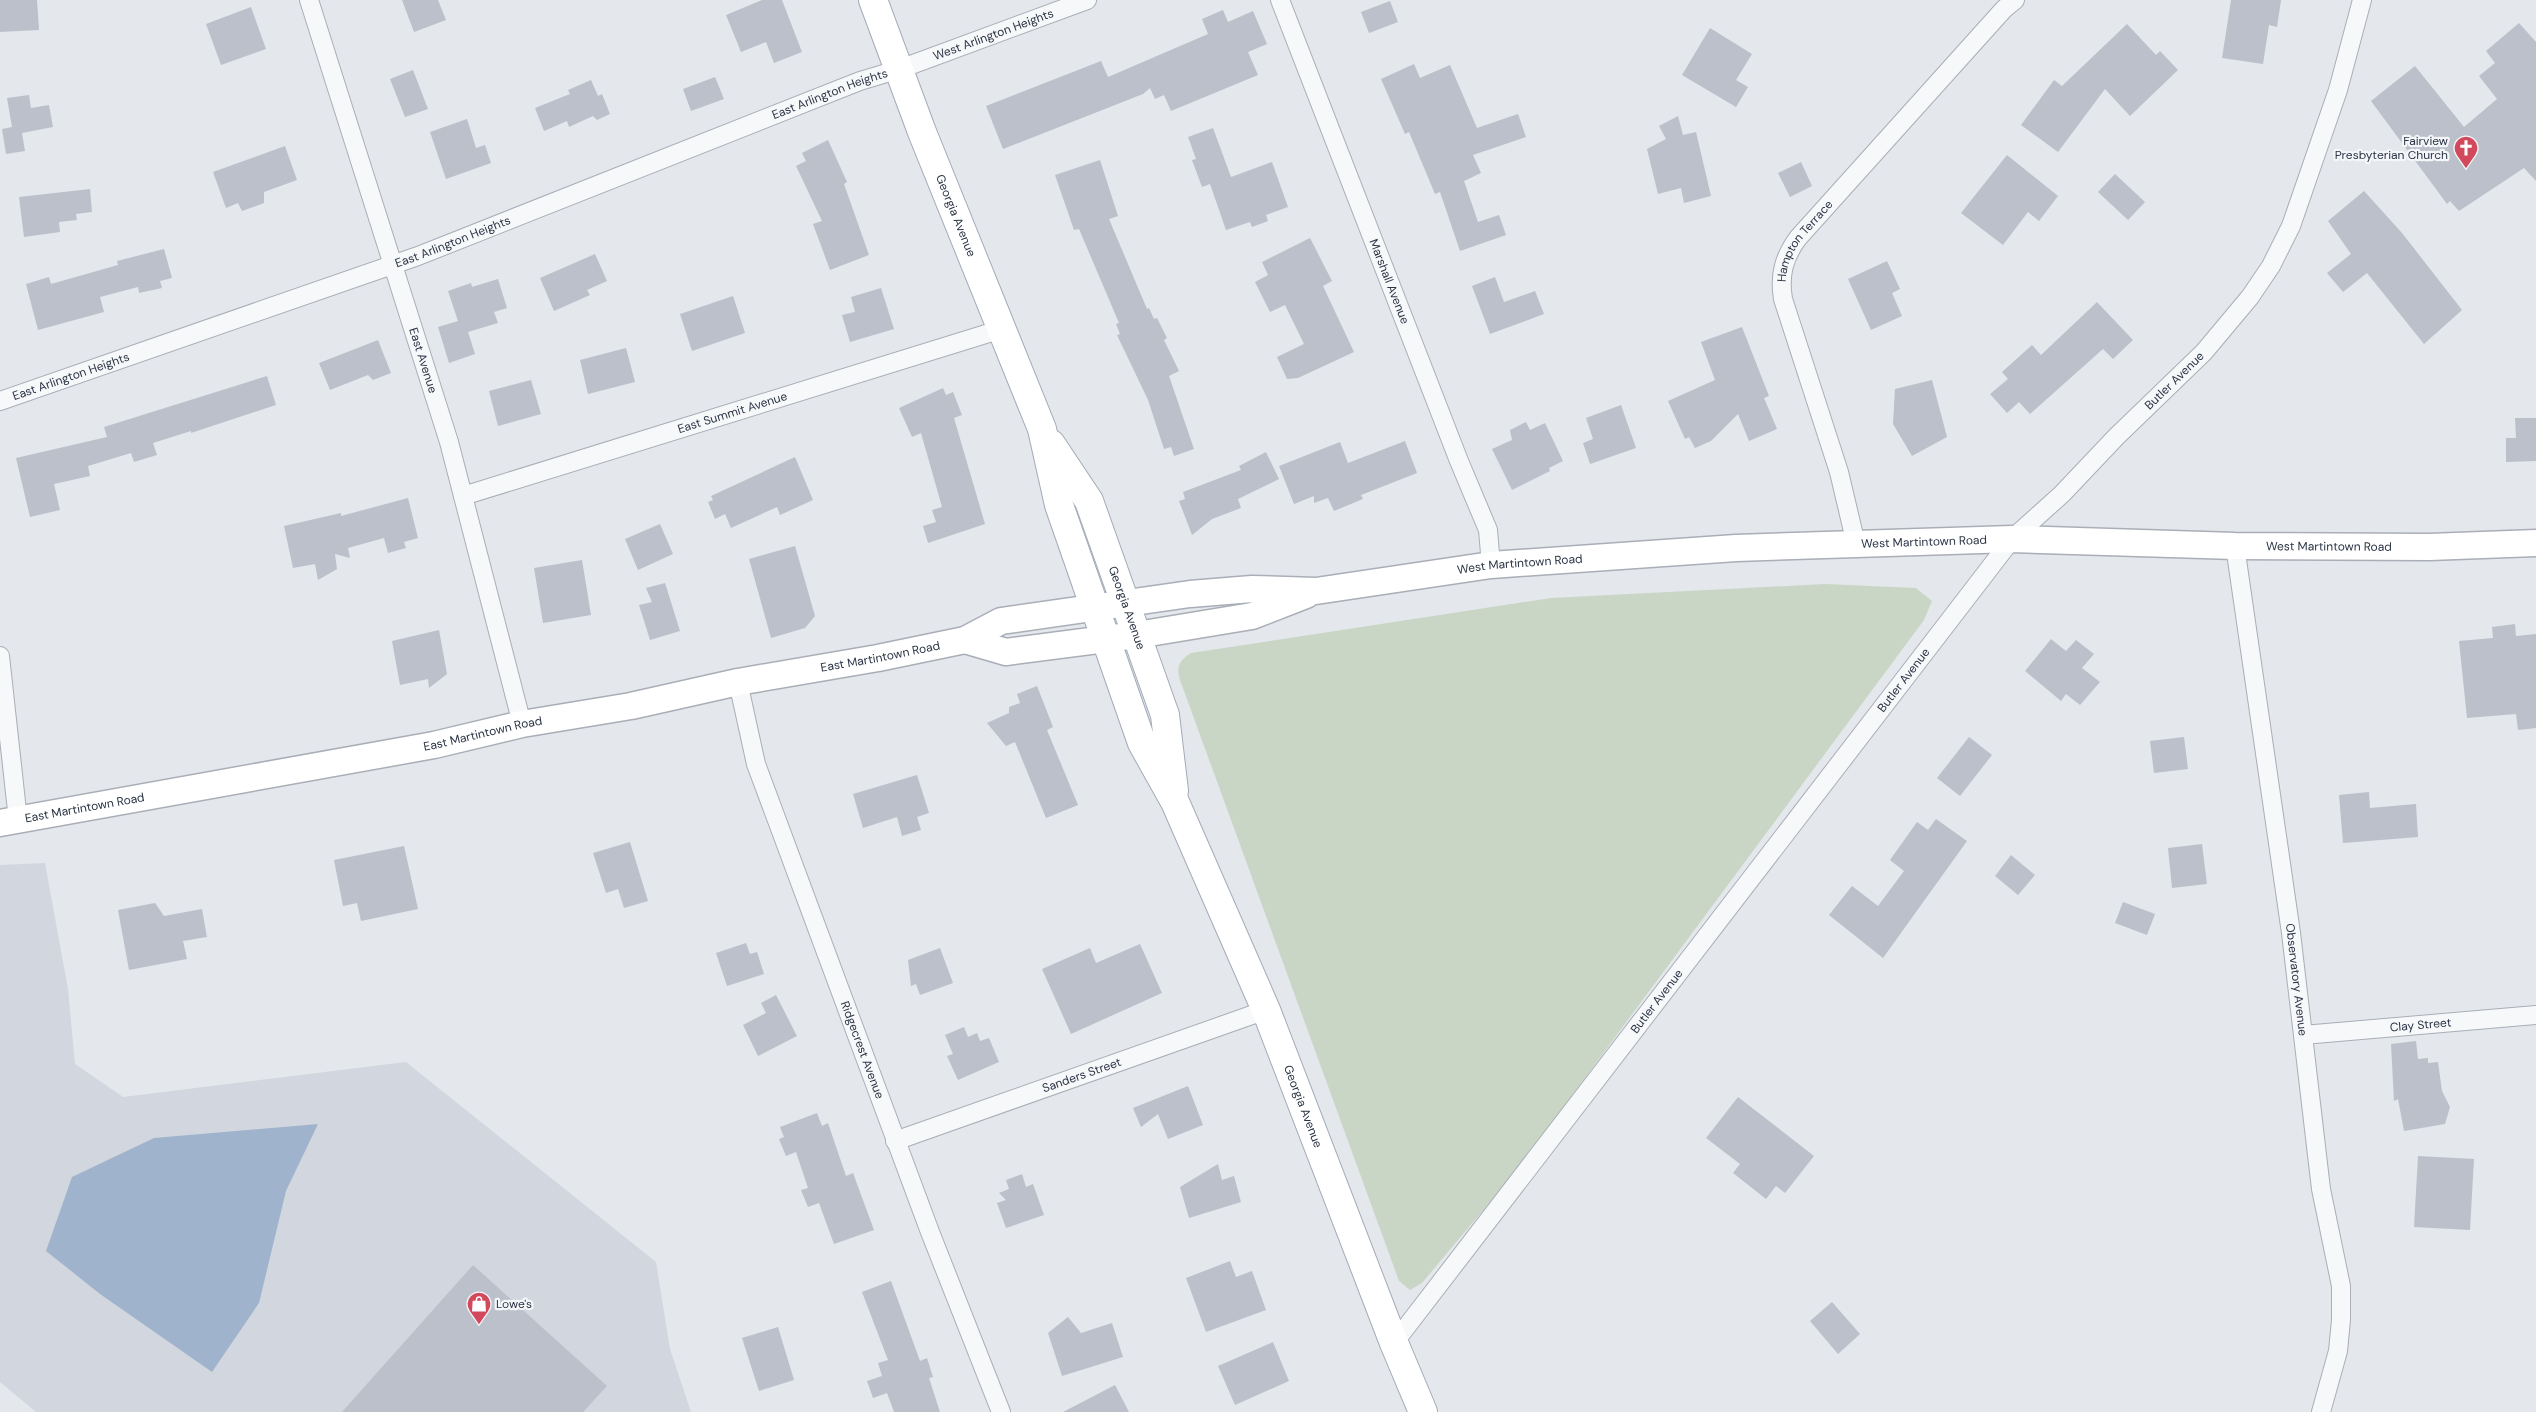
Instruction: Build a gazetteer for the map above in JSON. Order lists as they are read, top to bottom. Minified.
{"streets":{"main road":["Georgia Avenue","West Martintown Road","East Martintown Road"],"street":["West Arlington Heights","East Arlington Heights","Hampton Terrace","Marshall Avenue","East Avenue","Butler Avenue","East Summit Avenue","Observatory Avenue","Clay Street","Ridgecrest Avenue","Sanders Street"]},"crossings":[["West Arlington Heights","East Arlington Heights"],["West Arlington Heights","Georgia Avenue"],["East Arlington Heights","Georgia Avenue"],["East Arlington Heights","East Avenue"],["Georgia Avenue","Butler Avenue"],["Georgia Avenue","East Summit Avenue"],["Georgia Avenue","West Martintown Road"],["Georgia Avenue","East Martintown Road"],["Georgia Avenue","Sanders Street"],["Hampton Terrace","West Martintown Road"],["Marshall Avenue","West Martintown Road"],["East Avenue","East Summit Avenue"],["East Avenue","East Martintown Road"],["Butler Avenue","West Martintown Road"],["West Martintown Road","East Martintown Road"],["West Martintown Road","Observatory Avenue"],["East Martintown Road","Ridgecrest Avenue"],["Observatory Avenue","Clay Street"],["Ridgecrest Avenue","Sanders Street"]],"places":{"church":["Fairview Presbyterian Church"],"shop":["Lowe's"]}}
